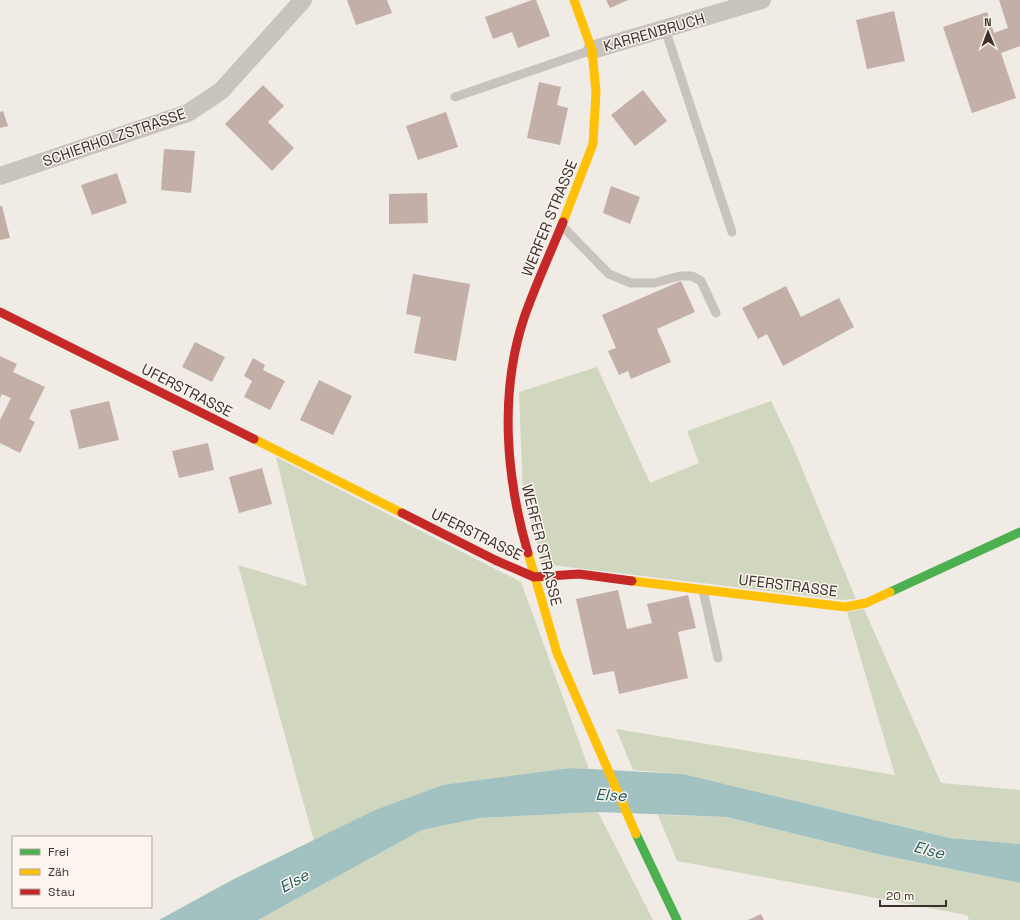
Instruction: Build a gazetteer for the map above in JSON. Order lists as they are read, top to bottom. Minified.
{"streets":{"street":["KARRENBRUCH","SCHIERHOLZSTRASSE","WERFER STRASSE","UFERSTRASSE"]},"crossings":[["KARRENBRUCH","WERFER STRASSE"],["WERFER STRASSE","UFERSTRASSE"]],"water":["Else"],"legend":["Frei","Zäh","Stau"],"scale_bar":"20 m","north":"top"}
